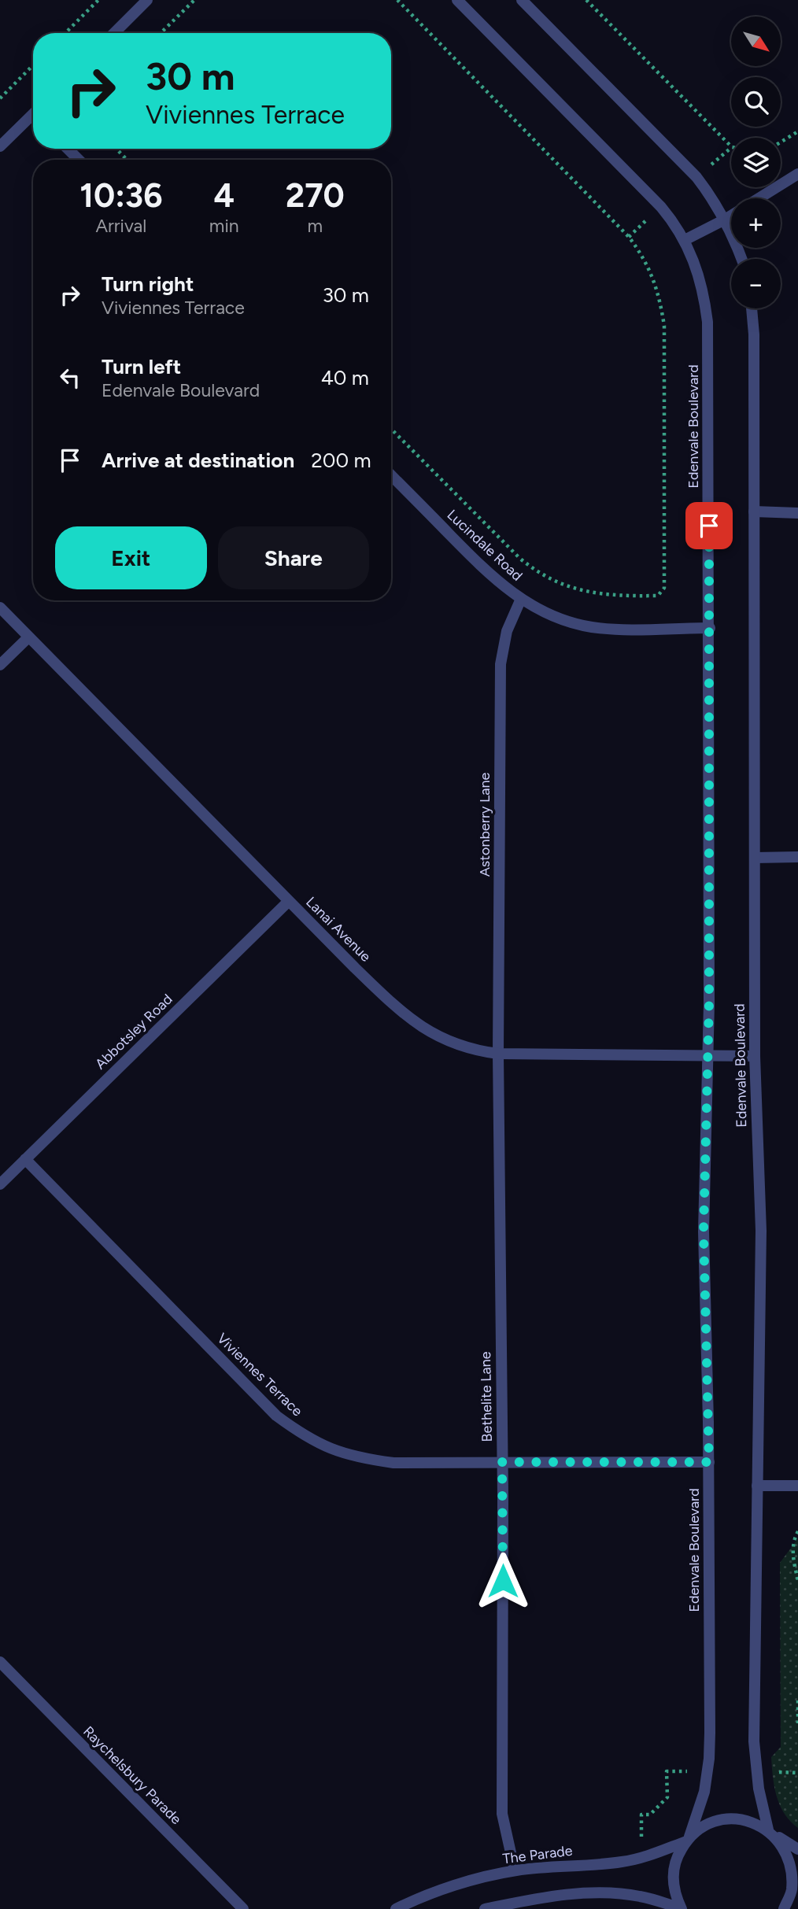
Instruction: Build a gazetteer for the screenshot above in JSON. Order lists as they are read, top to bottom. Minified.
{"streets":{"street":["Edenvale Boulevard","Lucindale Road","Astonberry Lane","Lanai Avenue","Abbotsley Road","Viviennes Terrace","Bethelite Lane","Raychelsbury Parade","The Parade"]},"crossings":[["Edenvale Boulevard","Lucindale Road"],["Edenvale Boulevard","Lanai Avenue"],["Edenvale Boulevard","Viviennes Terrace"],["Edenvale Boulevard","The Parade"],["Lucindale Road","Astonberry Lane"],["Astonberry Lane","Lanai Avenue"],["Astonberry Lane","Bethelite Lane"],["Lanai Avenue","Abbotsley Road"],["Lanai Avenue","Bethelite Lane"],["Abbotsley Road","Viviennes Terrace"],["Viviennes Terrace","Bethelite Lane"],["Bethelite Lane","The Parade"]],"north":"bottom right","page":{"map_buttons":["+","−"],"turn":["30 m","Viviennes Terrace"],"eta":["10:36","Arrival","4","min","270","m"],"list":[{"name":"Turn right","note":"Viviennes Terrace","value":"30 m"},{"name":"Turn left","note":"Edenvale Boulevard","value":"40 m"},{"name":"Arrive at destination","value":"200 m"}],"buttons":["Exit","Share"]}}
